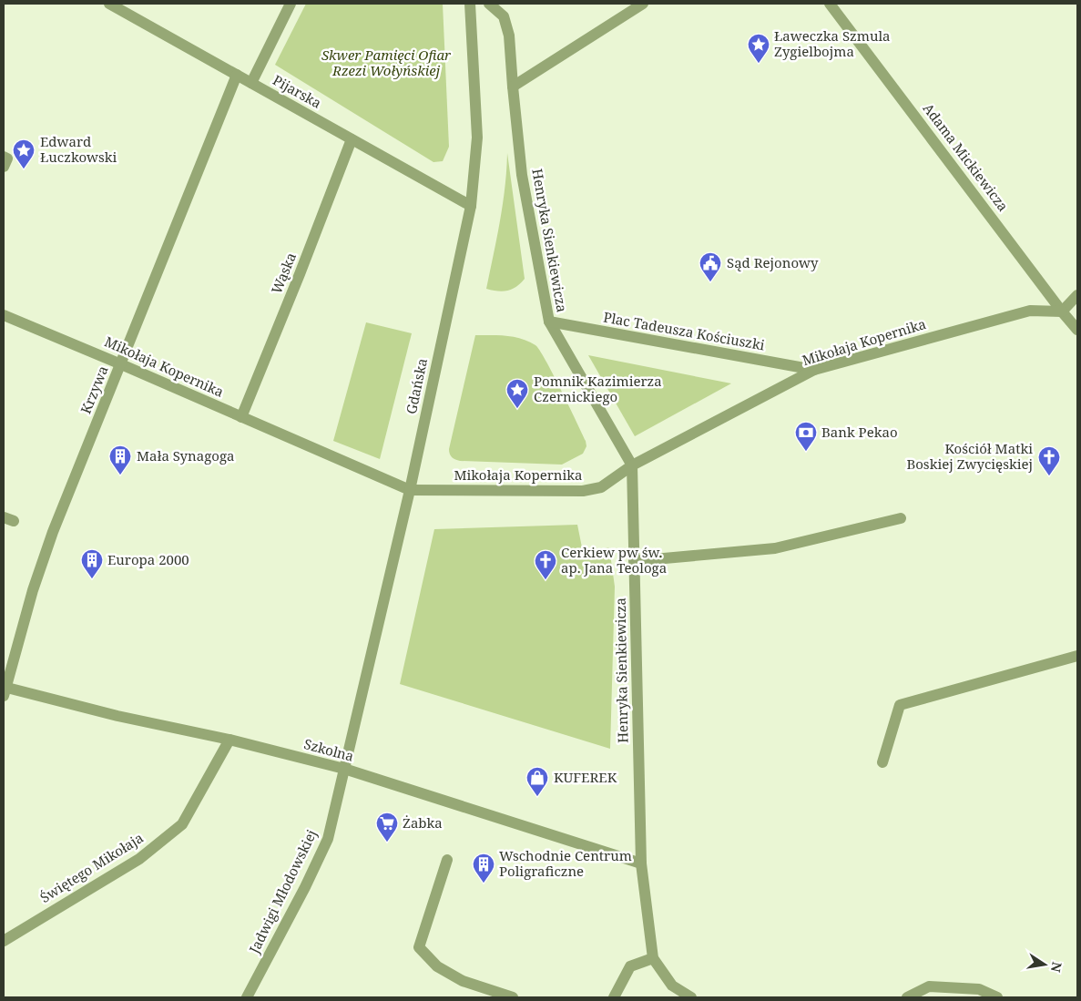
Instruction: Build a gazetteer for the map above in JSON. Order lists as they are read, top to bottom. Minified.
{"streets":{"street":["Pijarska","Adama Mickiewicza","Henryka Sienkiewicza","Wąska","Plac Tadeusza Kościuszki","Mikołaja Kopernika","Gdańska","Krzywa","Szkolna","Świętego Mikołaja","Jadwigi Młodowskiej"]},"crossings":[["Pijarska","Wąska"],["Pijarska","Gdańska"],["Pijarska","Krzywa"],["Adama Mickiewicza","Mikołaja Kopernika"],["Henryka Sienkiewicza","Plac Tadeusza Kościuszki"],["Henryka Sienkiewicza","Mikołaja Kopernika"],["Henryka Sienkiewicza","Szkolna"],["Wąska","Mikołaja Kopernika"],["Plac Tadeusza Kościuszki","Mikołaja Kopernika"],["Mikołaja Kopernika","Gdańska"],["Mikołaja Kopernika","Krzywa"],["Gdańska","Szkolna"],["Gdańska","Jadwigi Młodowskiej"],["Krzywa","Szkolna"],["Szkolna","Świętego Mikołaja"],["Szkolna","Jadwigi Młodowskiej"]],"parks":["Skwer Pamięci Ofiar Rzezi Wołyńskiej"],"places":{"place":["Ławeczka Szmula Zygielbojma","Edward Łuczkowski","Pomnik Kazimierza Czernickiego"],"public building":["Sąd Rejonowy"],"bank":["Bank Pekao"],"building":["Mała Synagoga","Europa 2000","Wschodnie Centrum Poligraficzne"],"church":["Kościół Matki Boskiej Zwycięskiej","Cerkiew pw św. ap. Jana Teologa"],"shop":["KUFEREK"],"supermarket":["Żabka"]},"north":"right"}
